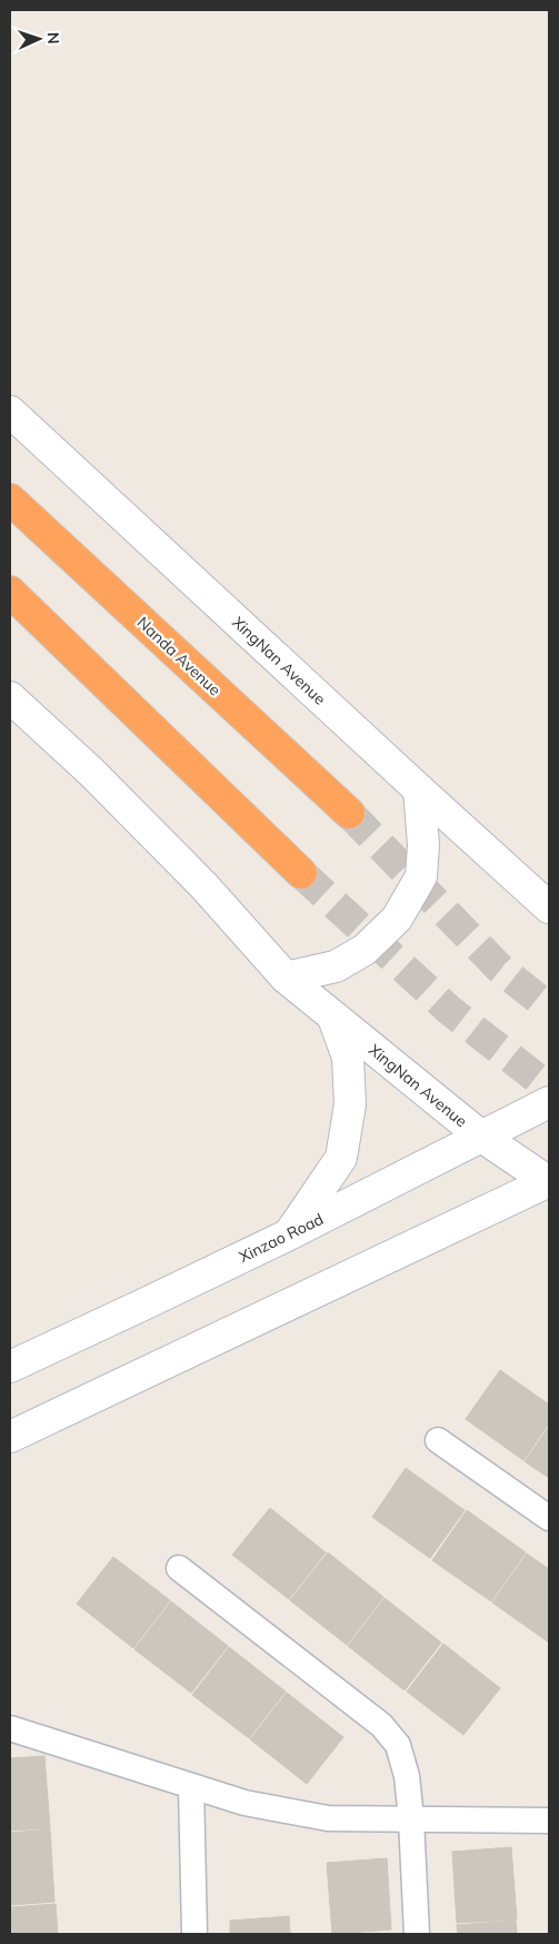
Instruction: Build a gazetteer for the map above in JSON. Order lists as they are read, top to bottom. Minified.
{"streets":{"highway":["Nanda Avenue"],"main road":["XingNan Avenue","Xinzao Road"]},"crossings":[["XingNan Avenue","Xinzao Road"]],"north":"right"}
